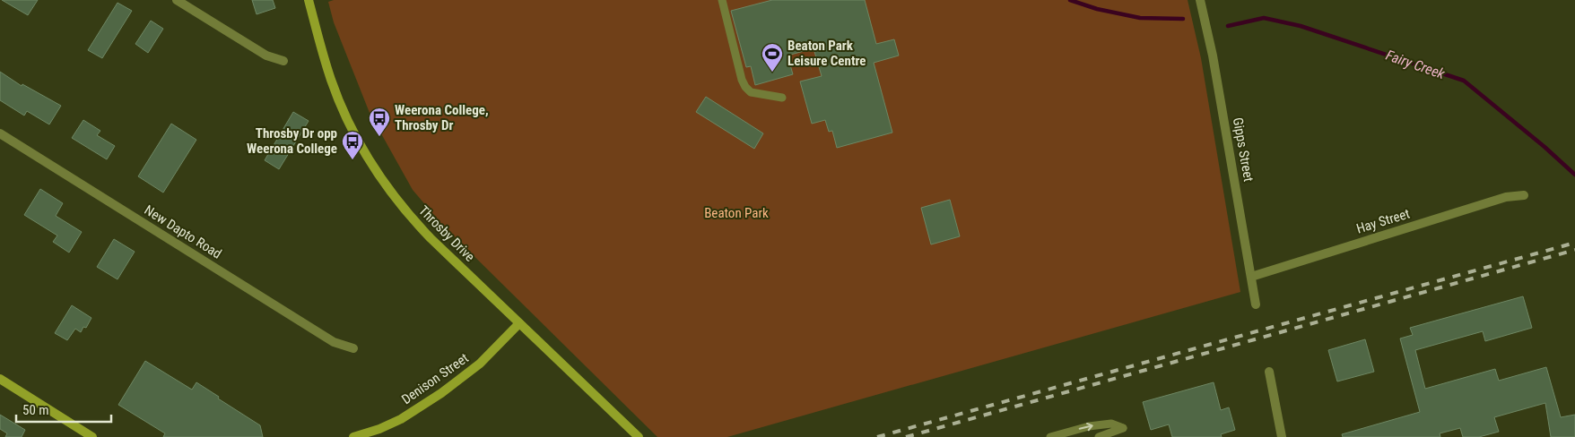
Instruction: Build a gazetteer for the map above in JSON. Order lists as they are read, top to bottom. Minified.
{"streets":{"main road":["Throsby Drive","Denison Street"],"street":["Gipps Street","Hay Street","New Dapto Road"]},"crossings":[["Gipps Street","Hay Street"],["Throsby Drive","Denison Street"]],"water":["Fairy Creek"],"parks":["Beaton Park"],"places":{"sports":["Beaton Park Leisure Centre"],"bus stop":["Weerona College, Throsby Dr","Throsby Dr opp Weerona College"]},"scale_bar":"50 m"}
